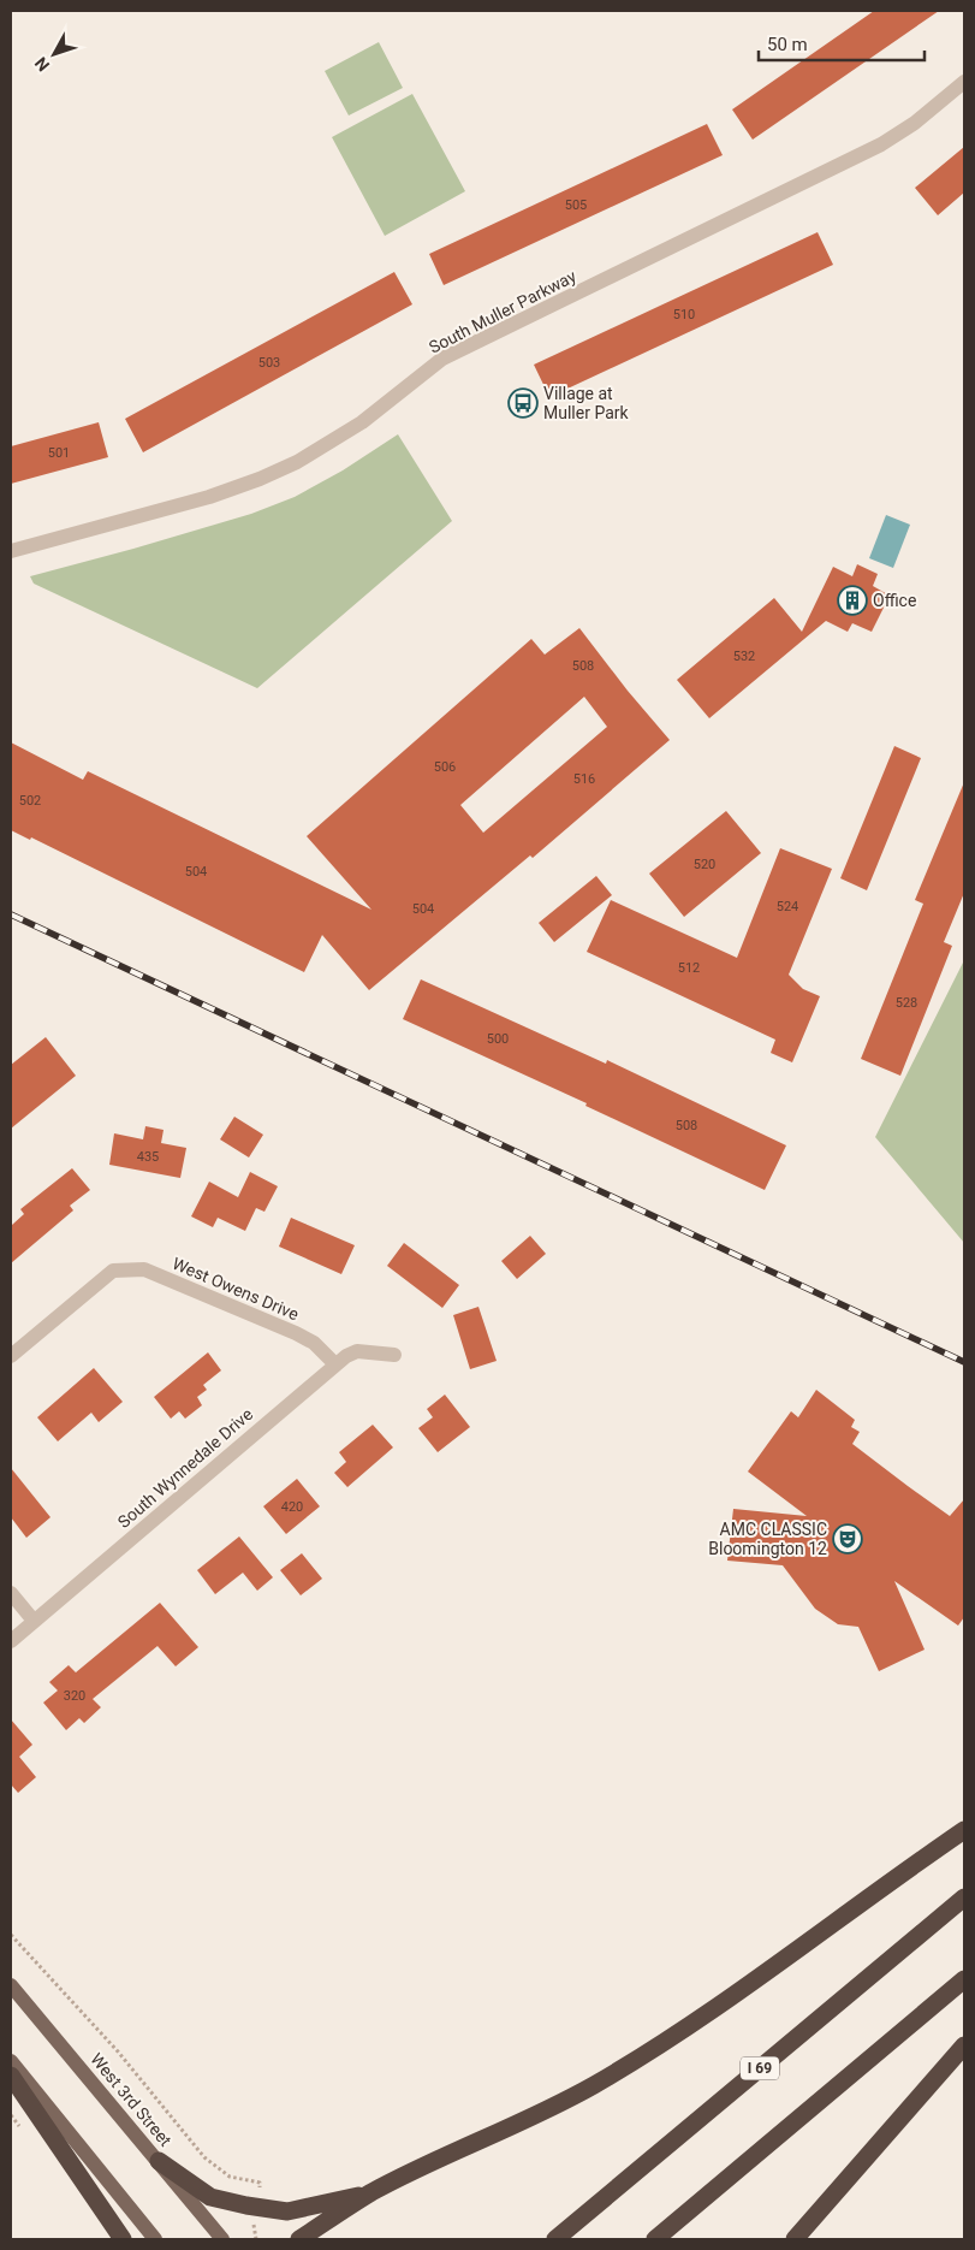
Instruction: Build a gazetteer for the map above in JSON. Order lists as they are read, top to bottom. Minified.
{"streets":{"highway":["I 69"],"main road":["West 3rd Street"],"street":["South Muller Parkway","West Owens Drive","South Wynnedale Drive"]},"crossings":[["West Owens Drive","South Wynnedale Drive"]],"places":{"bus stop":["Village at Muller Park"],"building":["Office"],"theatre":["AMC CLASSIC Bloomington 12"]},"house_numbers":["505","510","503","501","532","508","506","516","502","520","504","524","504","512","528","500","508","435","420","320"],"scale_bar":"50 m","north":"bottom left"}
